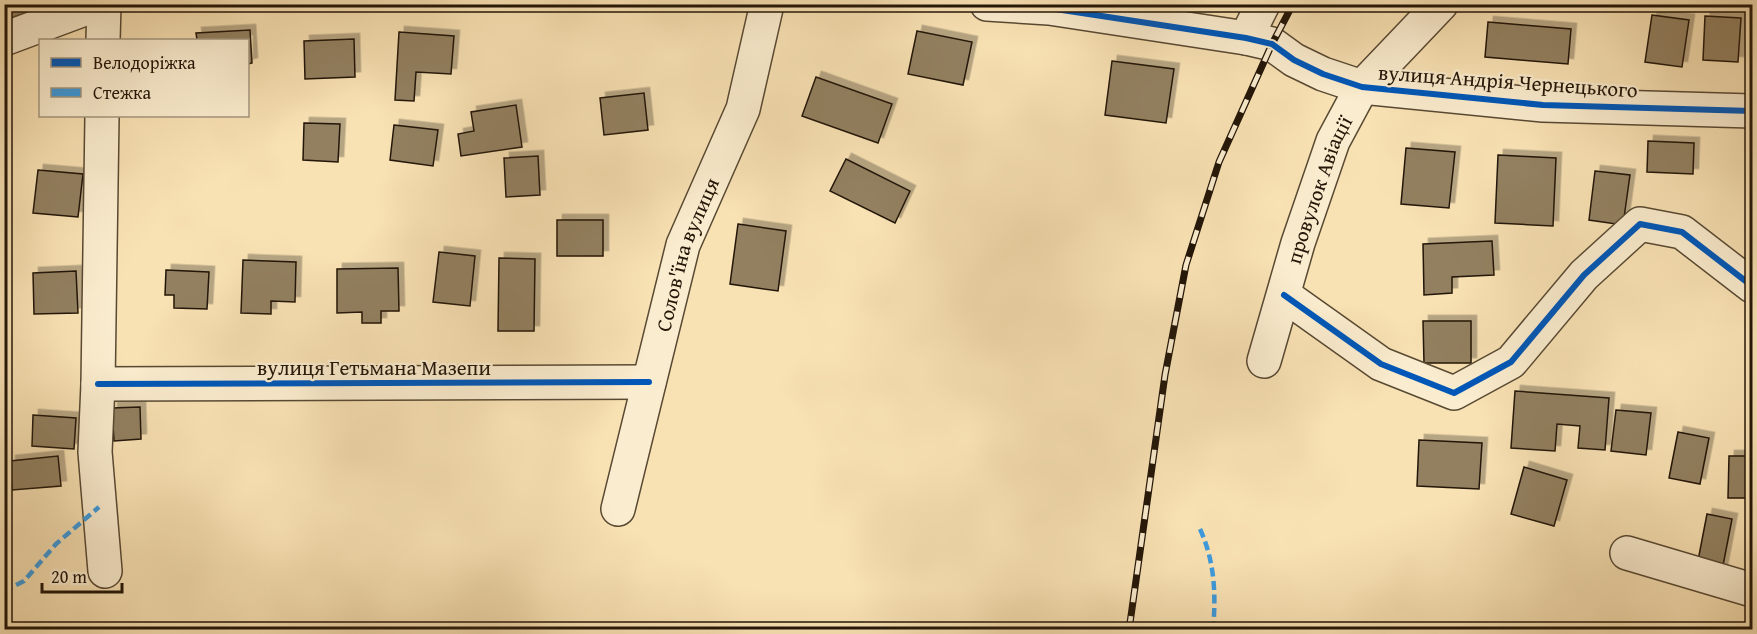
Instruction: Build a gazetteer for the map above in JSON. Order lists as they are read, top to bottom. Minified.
{"streets":{"street":["вулиця Андрія Чернецького","провулок Авіації","Солов'їна вулиця","вулиця Гетьмана Мазепи"]},"crossings":[["вулиця Андрія Чернецького","провулок Авіації"],["Солов'їна вулиця","вулиця Гетьмана Мазепи"]],"legend":["Велодоріжка","Стежка"],"scale_bar":"20 m"}
